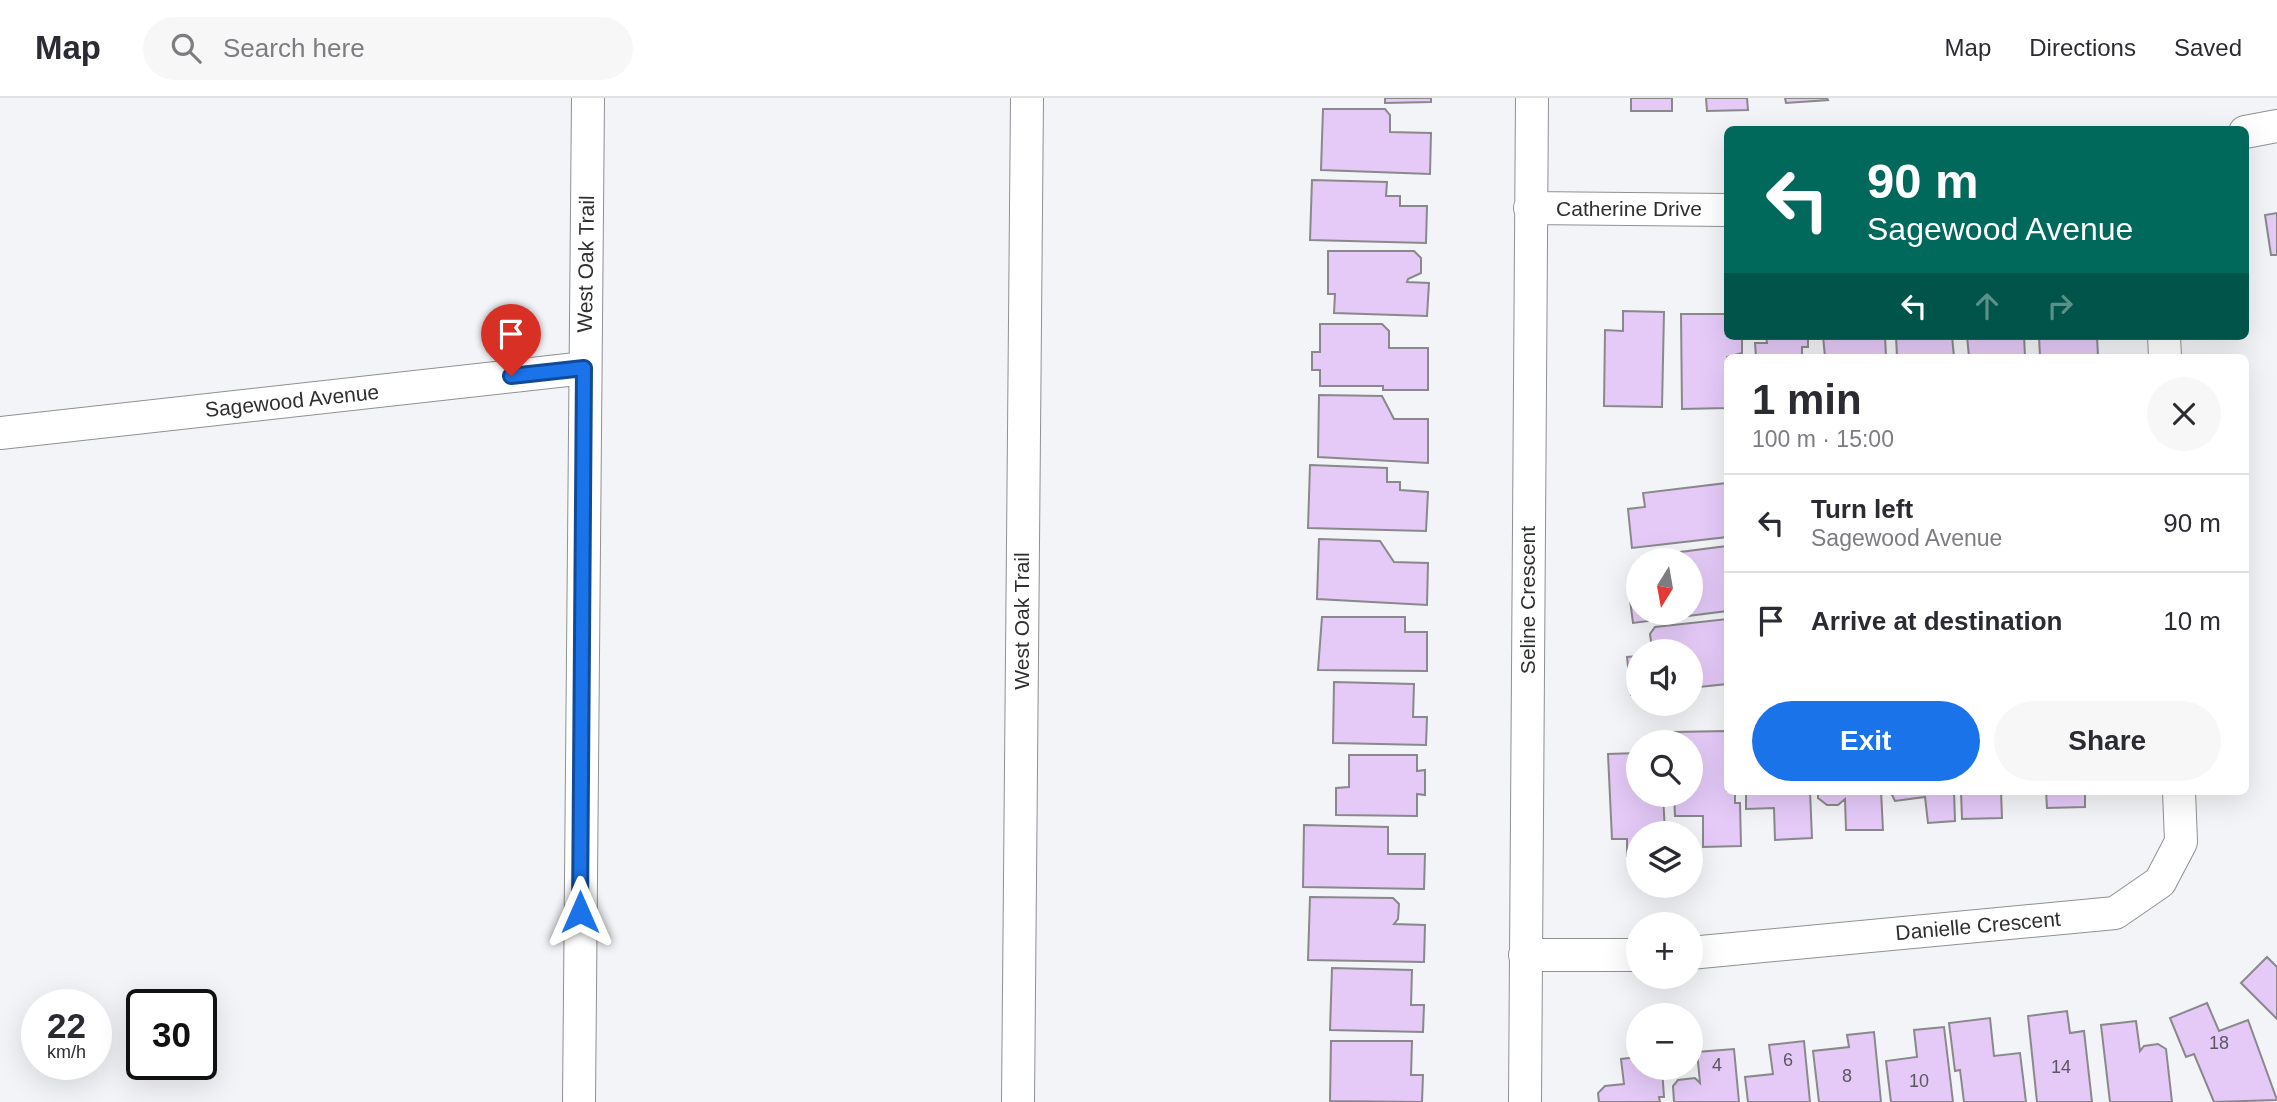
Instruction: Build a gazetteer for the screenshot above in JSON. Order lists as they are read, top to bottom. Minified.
{"streets":{"street":["Catherine Drive","West Oak Trail","Sagewood Avenue","Seline Crescent","Danielle Crescent"]},"crossings":[["Catherine Drive","Seline Crescent"],["West Oak Trail","Sagewood Avenue"]],"house_numbers":["18","6","4","14","8","10"],"north":"bottom","page":{"header":"Map","search":"Search here","nav":["Map","Directions","Saved"],"turn":["90 m","Sagewood Avenue"],"heading":["1 min","100 m · 15:00"],"list":[{"name":"Turn left","note":"Sagewood Avenue","value":"90 m"},{"name":"Arrive at destination","value":"10 m"}],"map_buttons":["+","−"],"buttons":["Exit","Share"],"speed":"22 km/h","limit":"30"}}
